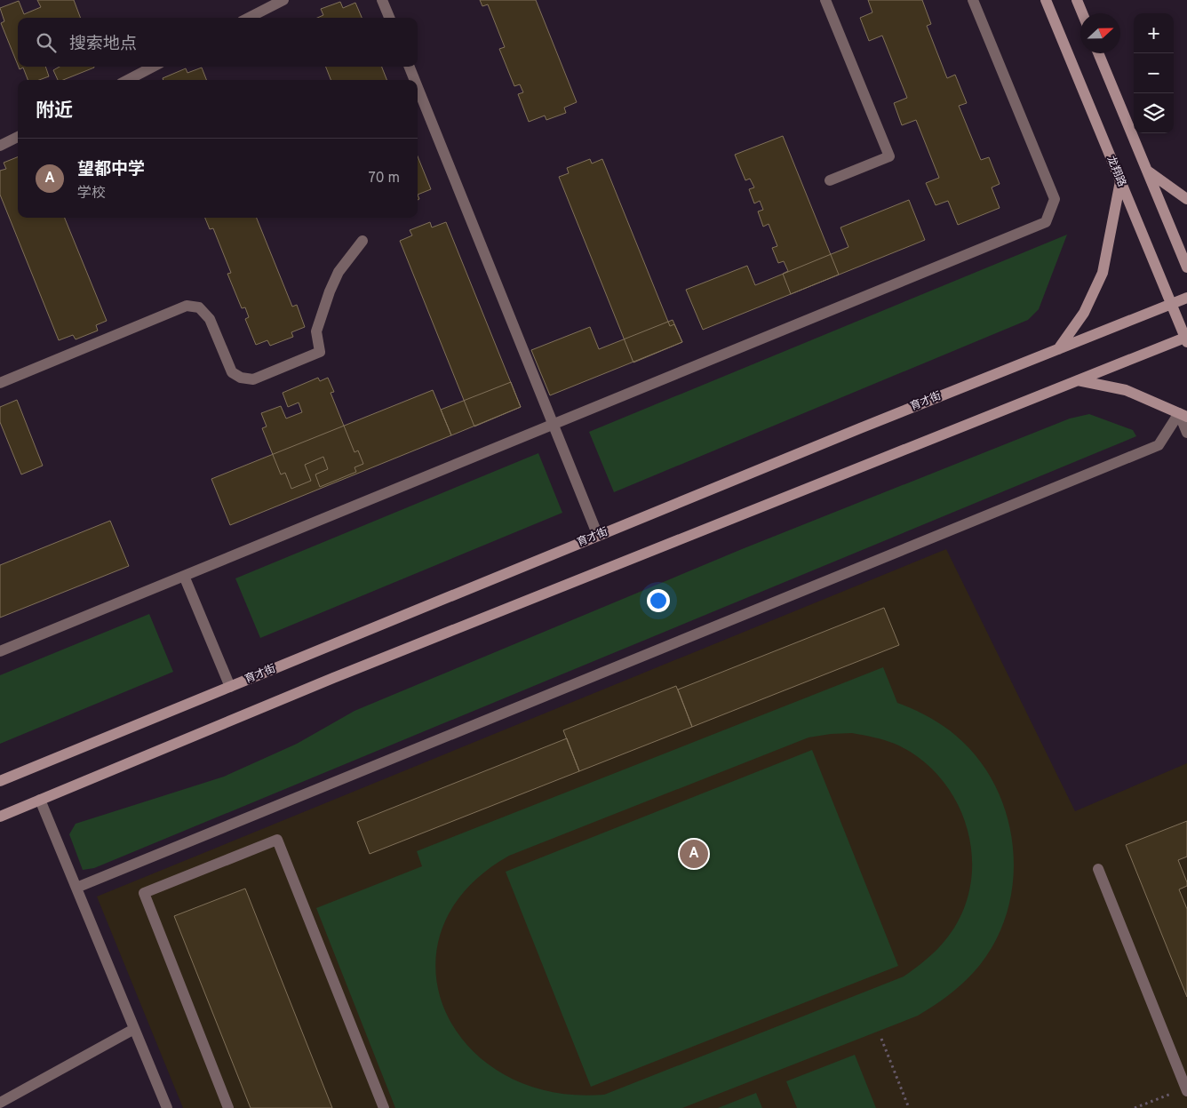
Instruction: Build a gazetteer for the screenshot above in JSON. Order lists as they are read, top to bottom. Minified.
{"streets":{"street":["龙翔路","育才街"]},"crossings":[["龙翔路","育才街"]],"north":"right","page":{"map_buttons":["+","−"],"search":"搜索地点","heading":"附近","list":[{"mark":"A","name":"望都中学","note":"学校","value":"70 m"}],"pins":"A"}}
